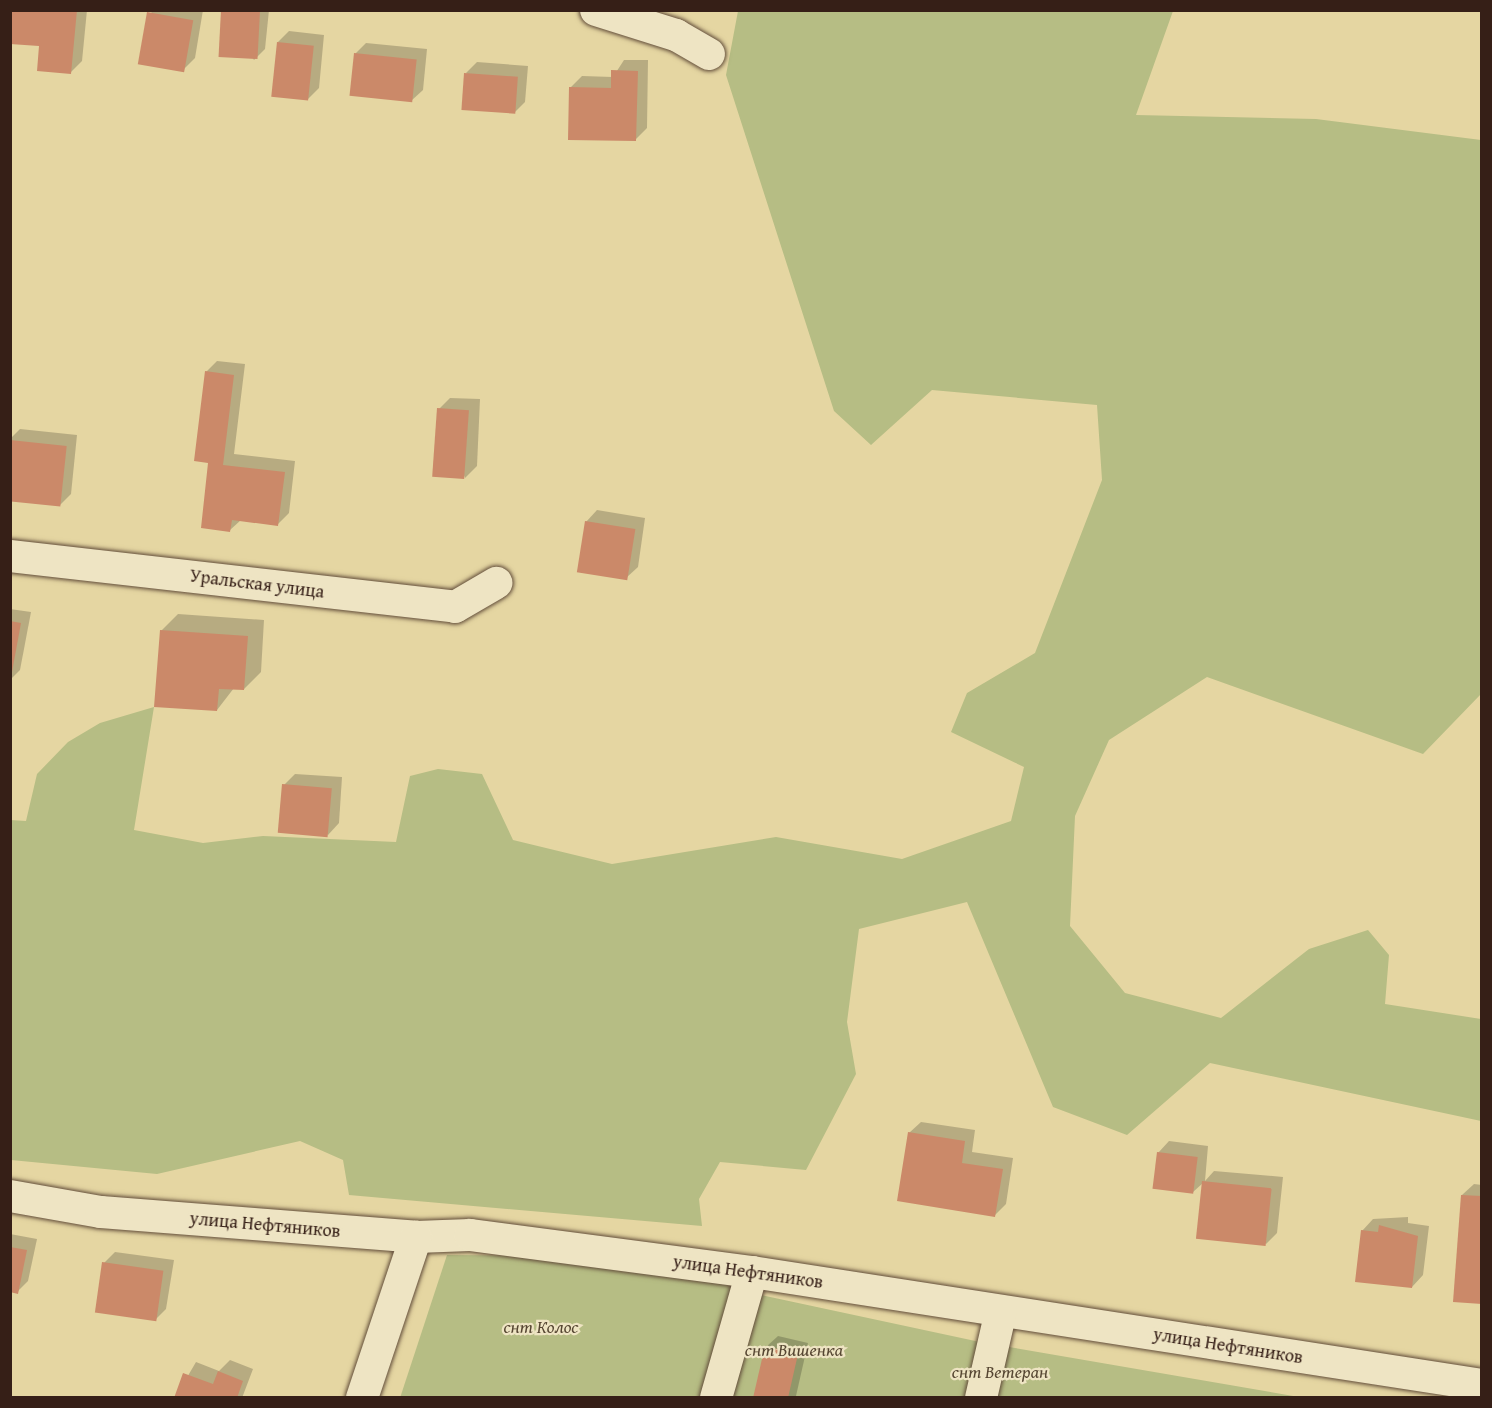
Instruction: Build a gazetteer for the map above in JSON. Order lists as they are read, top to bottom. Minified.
{"streets":{"street":["Уральская улица","улица Нефтяников"]},"parks":["снт Колос","снт Вишенка","снт Ветеран"]}
